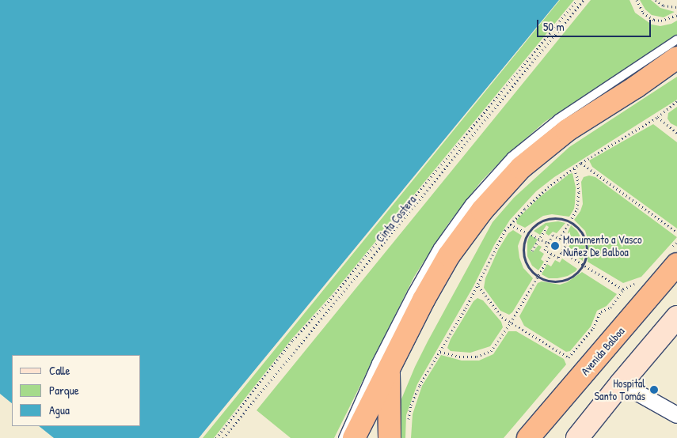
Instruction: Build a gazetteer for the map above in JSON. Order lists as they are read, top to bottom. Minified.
{"streets":{"highway":["Avenida Balboa"],"path":["Cinta Costera"]},"places":["Monumento a Vasco Nuñez De Balboa","Hospital Santo Tomás"],"legend":["Calle","Parque","Agua"],"scale_bar":"50 m"}
